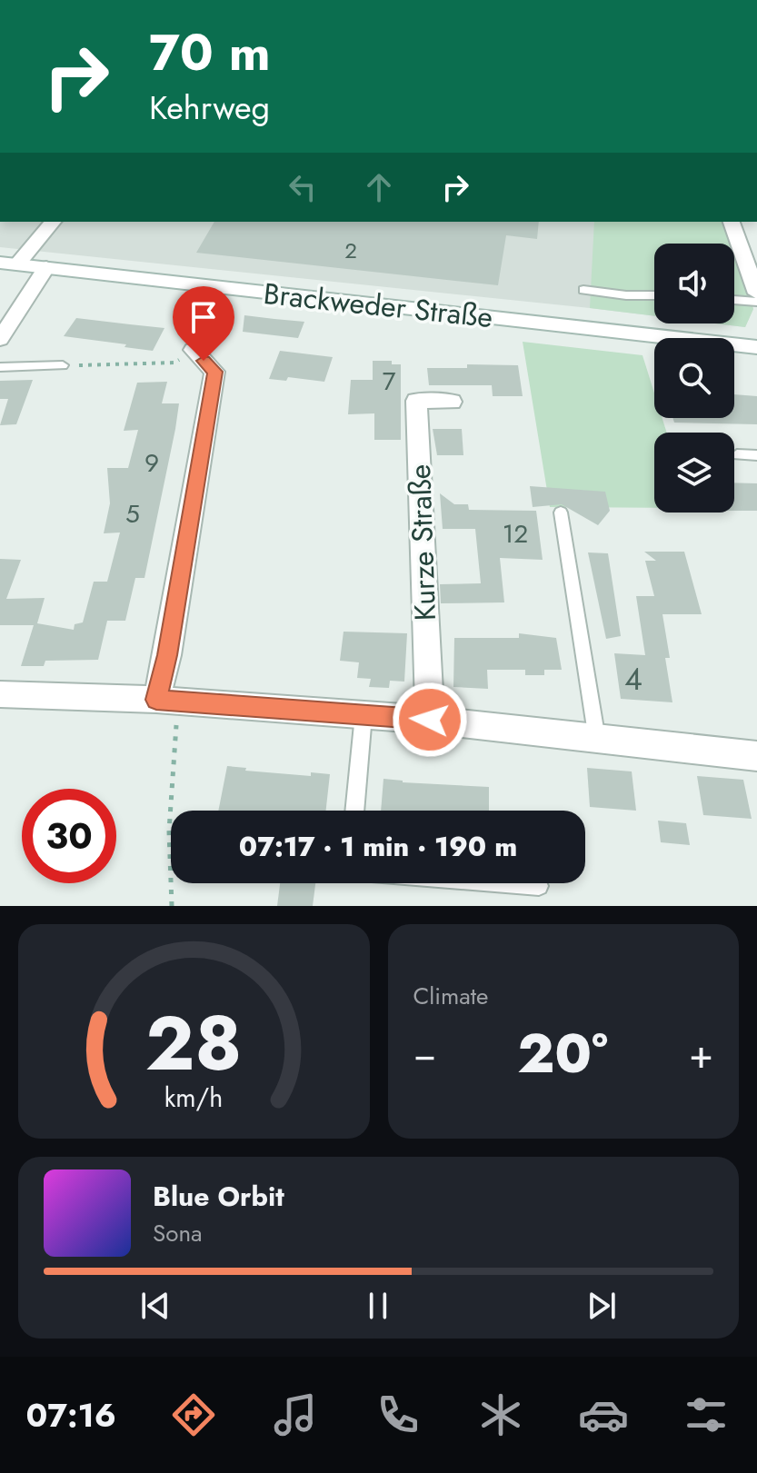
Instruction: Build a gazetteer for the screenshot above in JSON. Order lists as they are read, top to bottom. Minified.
{"streets":{"street":["Brackweder Straße","Kurze Straße"]},"house_numbers":["2","7","9","5","12","4"],"page":{"turn":["70 m","Kehrweg"],"limit":"30","trip":"07:17 · 1 min · 190 m","tile":"Climate","heat":["−","20°","+"],"song":["Blue Orbit","Sona"],"tabs":"07:16","gauge":["28","km/h"]}}
